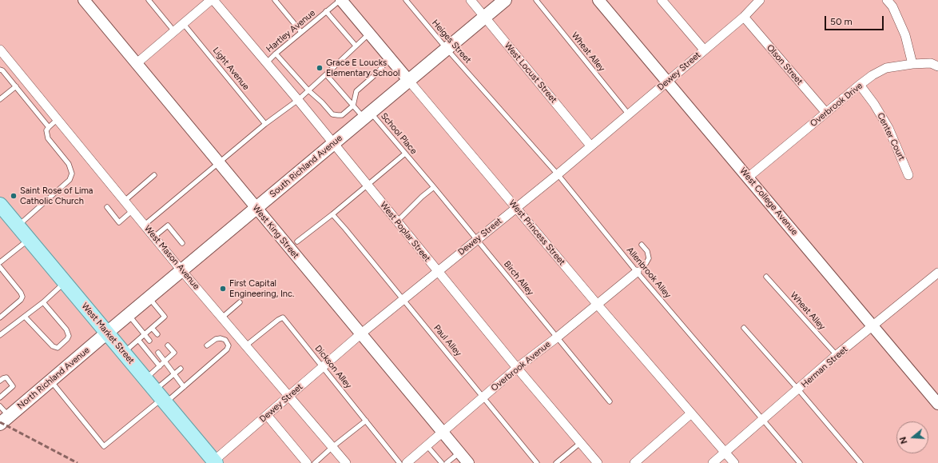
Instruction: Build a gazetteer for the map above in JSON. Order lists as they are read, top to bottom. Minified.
{"streets":{"main road":["South Richland Avenue","West Market Street","North Richland Avenue"],"street":["Olson Street","Dewey Street","West Locust Street","Overbrook Drive","Center Court","West College Avenue","West King Street","West Poplar Street","West Princess Street","West Mason Avenue","Overbrook Avenue","Herman Street"],"lane":["Hartley Avenue","Heiges Street","Wheat Alley","Light Avenue","School Place","Allenbrook Alley","Birch Alley","Paul Alley","Dickson Alley"]},"crossings":[["Hartley Avenue","West Poplar Street"],["Hartley Avenue","West Princess Street"],["Heiges Street","South Richland Avenue"],["Heiges Street","Allenbrook Alley"],["Wheat Alley","Dewey Street"],["Wheat Alley","Herman Street"],["Olson Street","Dewey Street"],["Olson Street","Overbrook Drive"],["Dewey Street","West Locust Street"],["Dewey Street","West College Avenue"],["Dewey Street","West King Street"],["Dewey Street","West Poplar Street"],["Dewey Street","West Princess Street"],["Dewey Street","West Mason Avenue"],["Dewey Street","Allenbrook Alley"],["Dewey Street","Birch Alley"],["Dewey Street","West Market Street"],["Dewey Street","Paul Alley"],["Dewey Street","Dickson Alley"],["West Locust Street","South Richland Avenue"],["Overbrook Drive","Center Court"],["Overbrook Drive","West College Avenue"],["School Place","South Richland Avenue"],["School Place","Birch Alley"],["South Richland Avenue","West King Street"],["South Richland Avenue","West Poplar Street"],["South Richland Avenue","West Princess Street"],["South Richland Avenue","West Mason Avenue"],["South Richland Avenue","West Market Street"],["South Richland Avenue","North Richland Avenue"],["West College Avenue","Herman Street"],["West King Street","Overbrook Avenue"],["West Poplar Street","Overbrook Avenue"],["West Princess Street","Overbrook Avenue"],["West Princess Street","Herman Street"],["West Mason Avenue","Dickson Alley"],["Allenbrook Alley","Overbrook Avenue"],["Allenbrook Alley","Herman Street"],["Birch Alley","Overbrook Avenue"],["West Market Street","North Richland Avenue"],["Paul Alley","Overbrook Avenue"]],"places":["Grace E Loucks Elementary School","Saint Rose of Lima Catholic Church","First Capital Engineering, Inc."],"scale_bar":"50 m","north":"left"}
